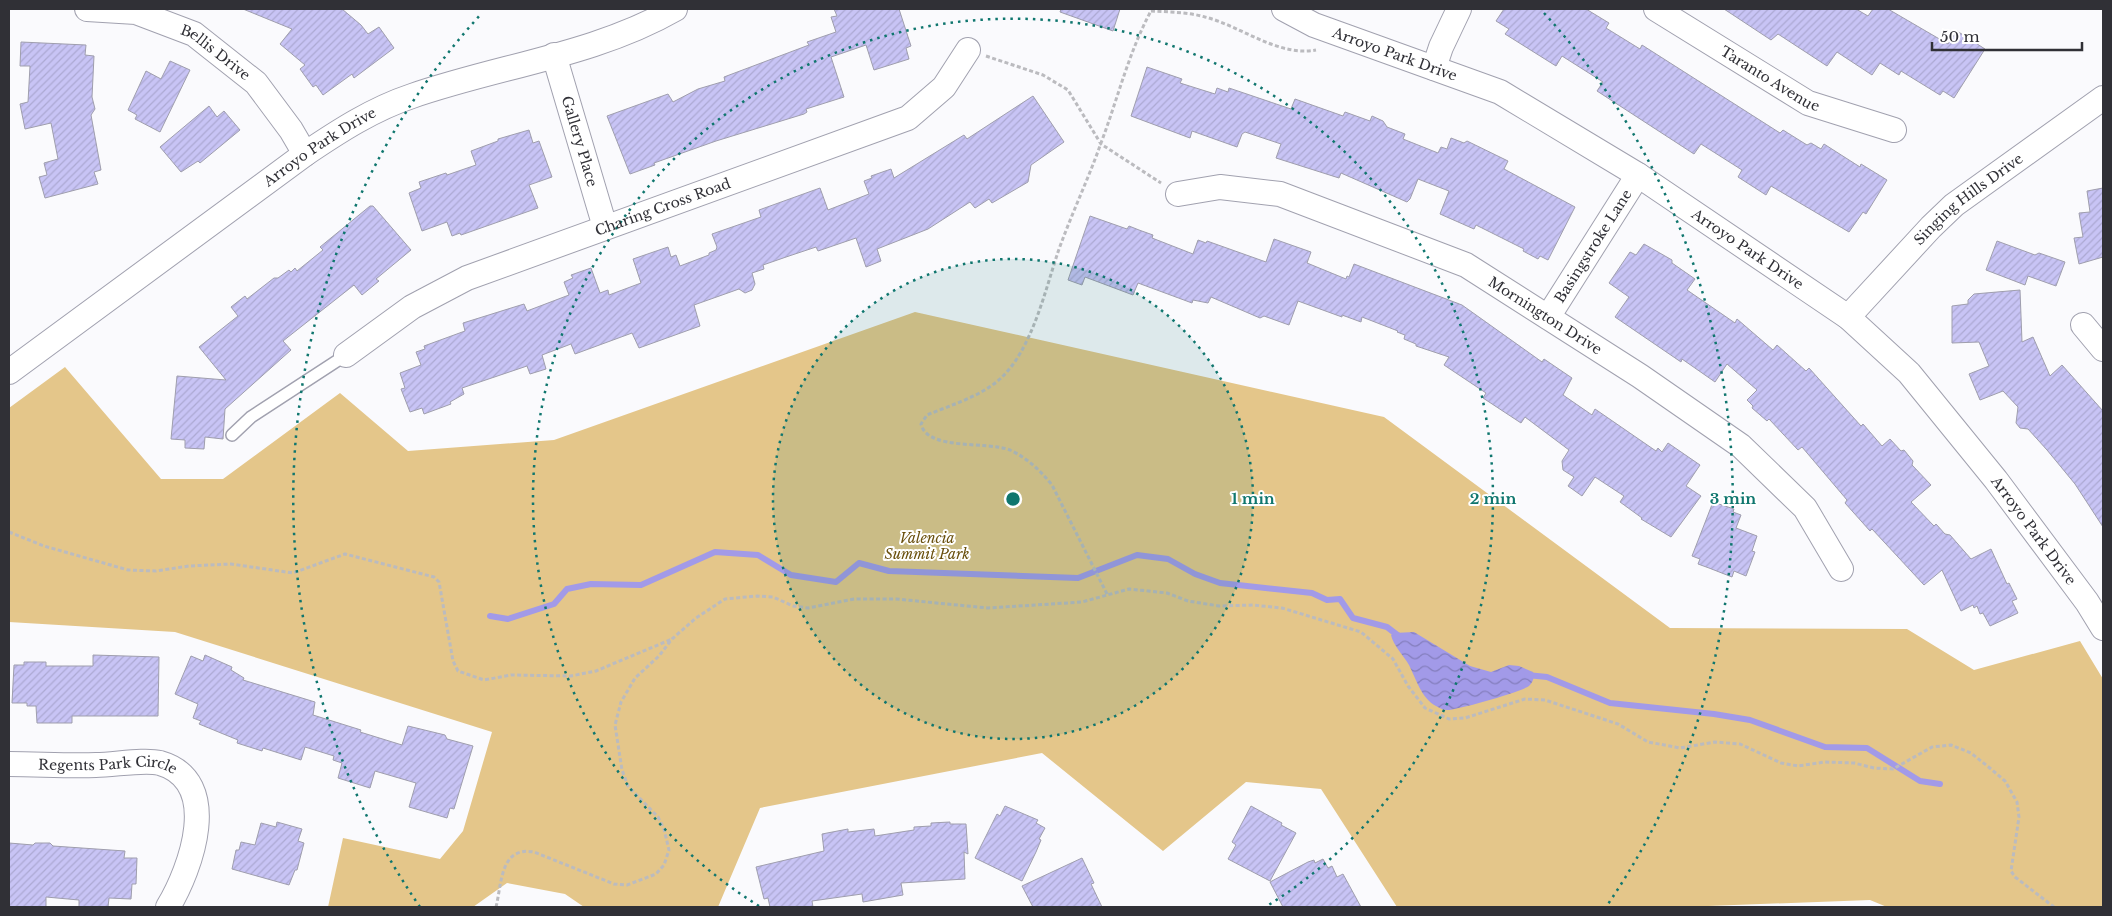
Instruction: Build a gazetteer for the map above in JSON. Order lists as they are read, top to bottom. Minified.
{"streets":{"street":["Bellis Drive","Arroyo Park Drive","Taranto Avenue","Gallery Place","Singing Hills Drive","Charing Cross Road","Basingstroke Lane","Mornington Drive","Regents Park Circle"]},"crossings":[["Bellis Drive","Arroyo Park Drive"],["Arroyo Park Drive","Gallery Place"],["Arroyo Park Drive","Singing Hills Drive"],["Arroyo Park Drive","Basingstroke Lane"],["Gallery Place","Charing Cross Road"],["Basingstroke Lane","Mornington Drive"]],"parks":["Valencia Summit Park"],"scale_bar":"50 m","rings":["1 min","2 min","3 min"]}
